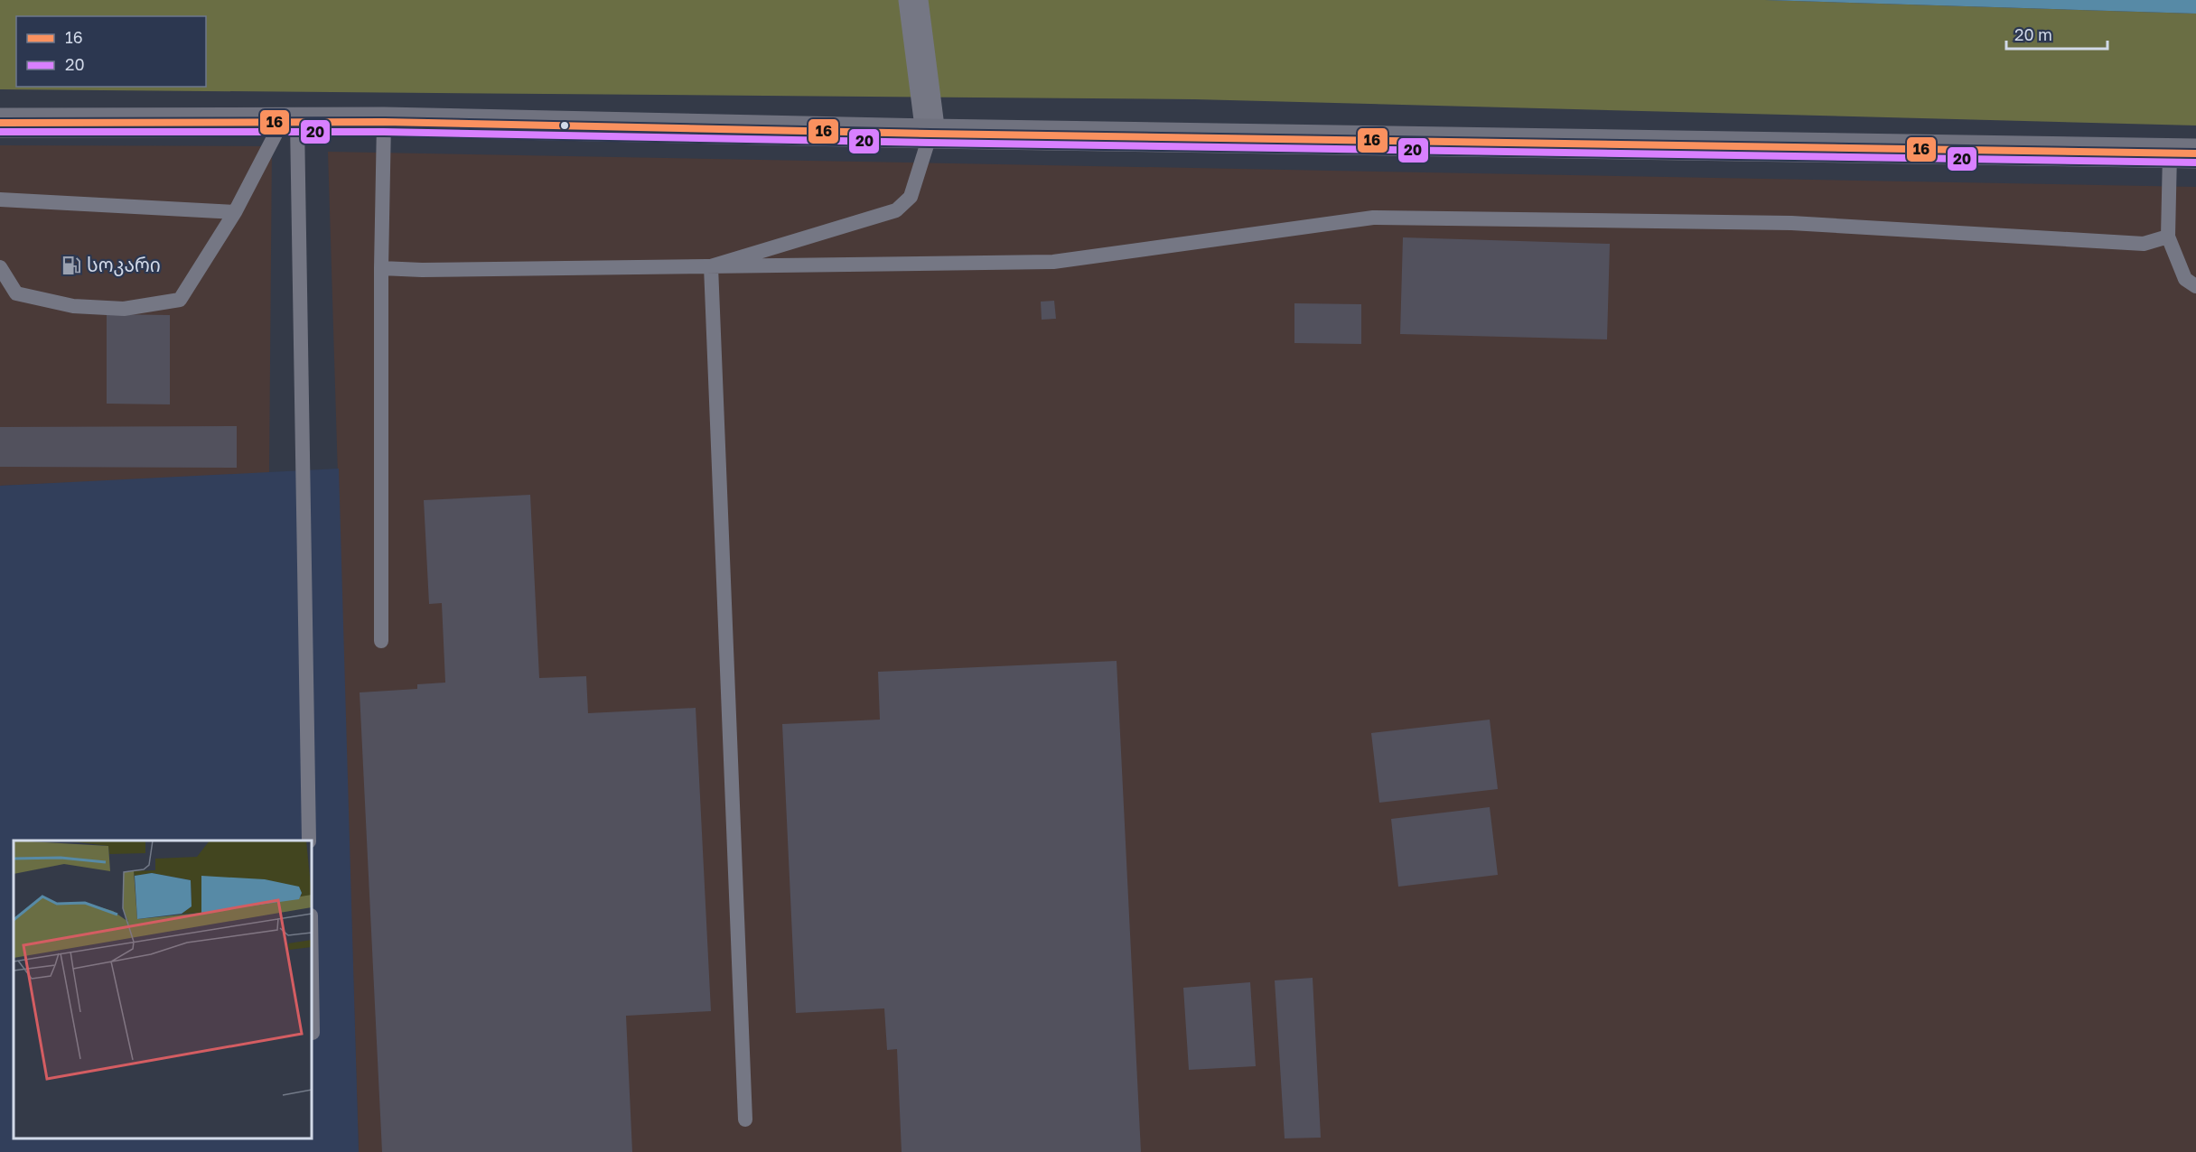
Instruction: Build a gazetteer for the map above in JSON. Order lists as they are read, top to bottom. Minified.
{"places":{"fuel station":["სოკარი"]},"lines":["transit line 16","transit line 20"],"legend":["16","20"],"scale_bar":"20 m"}
